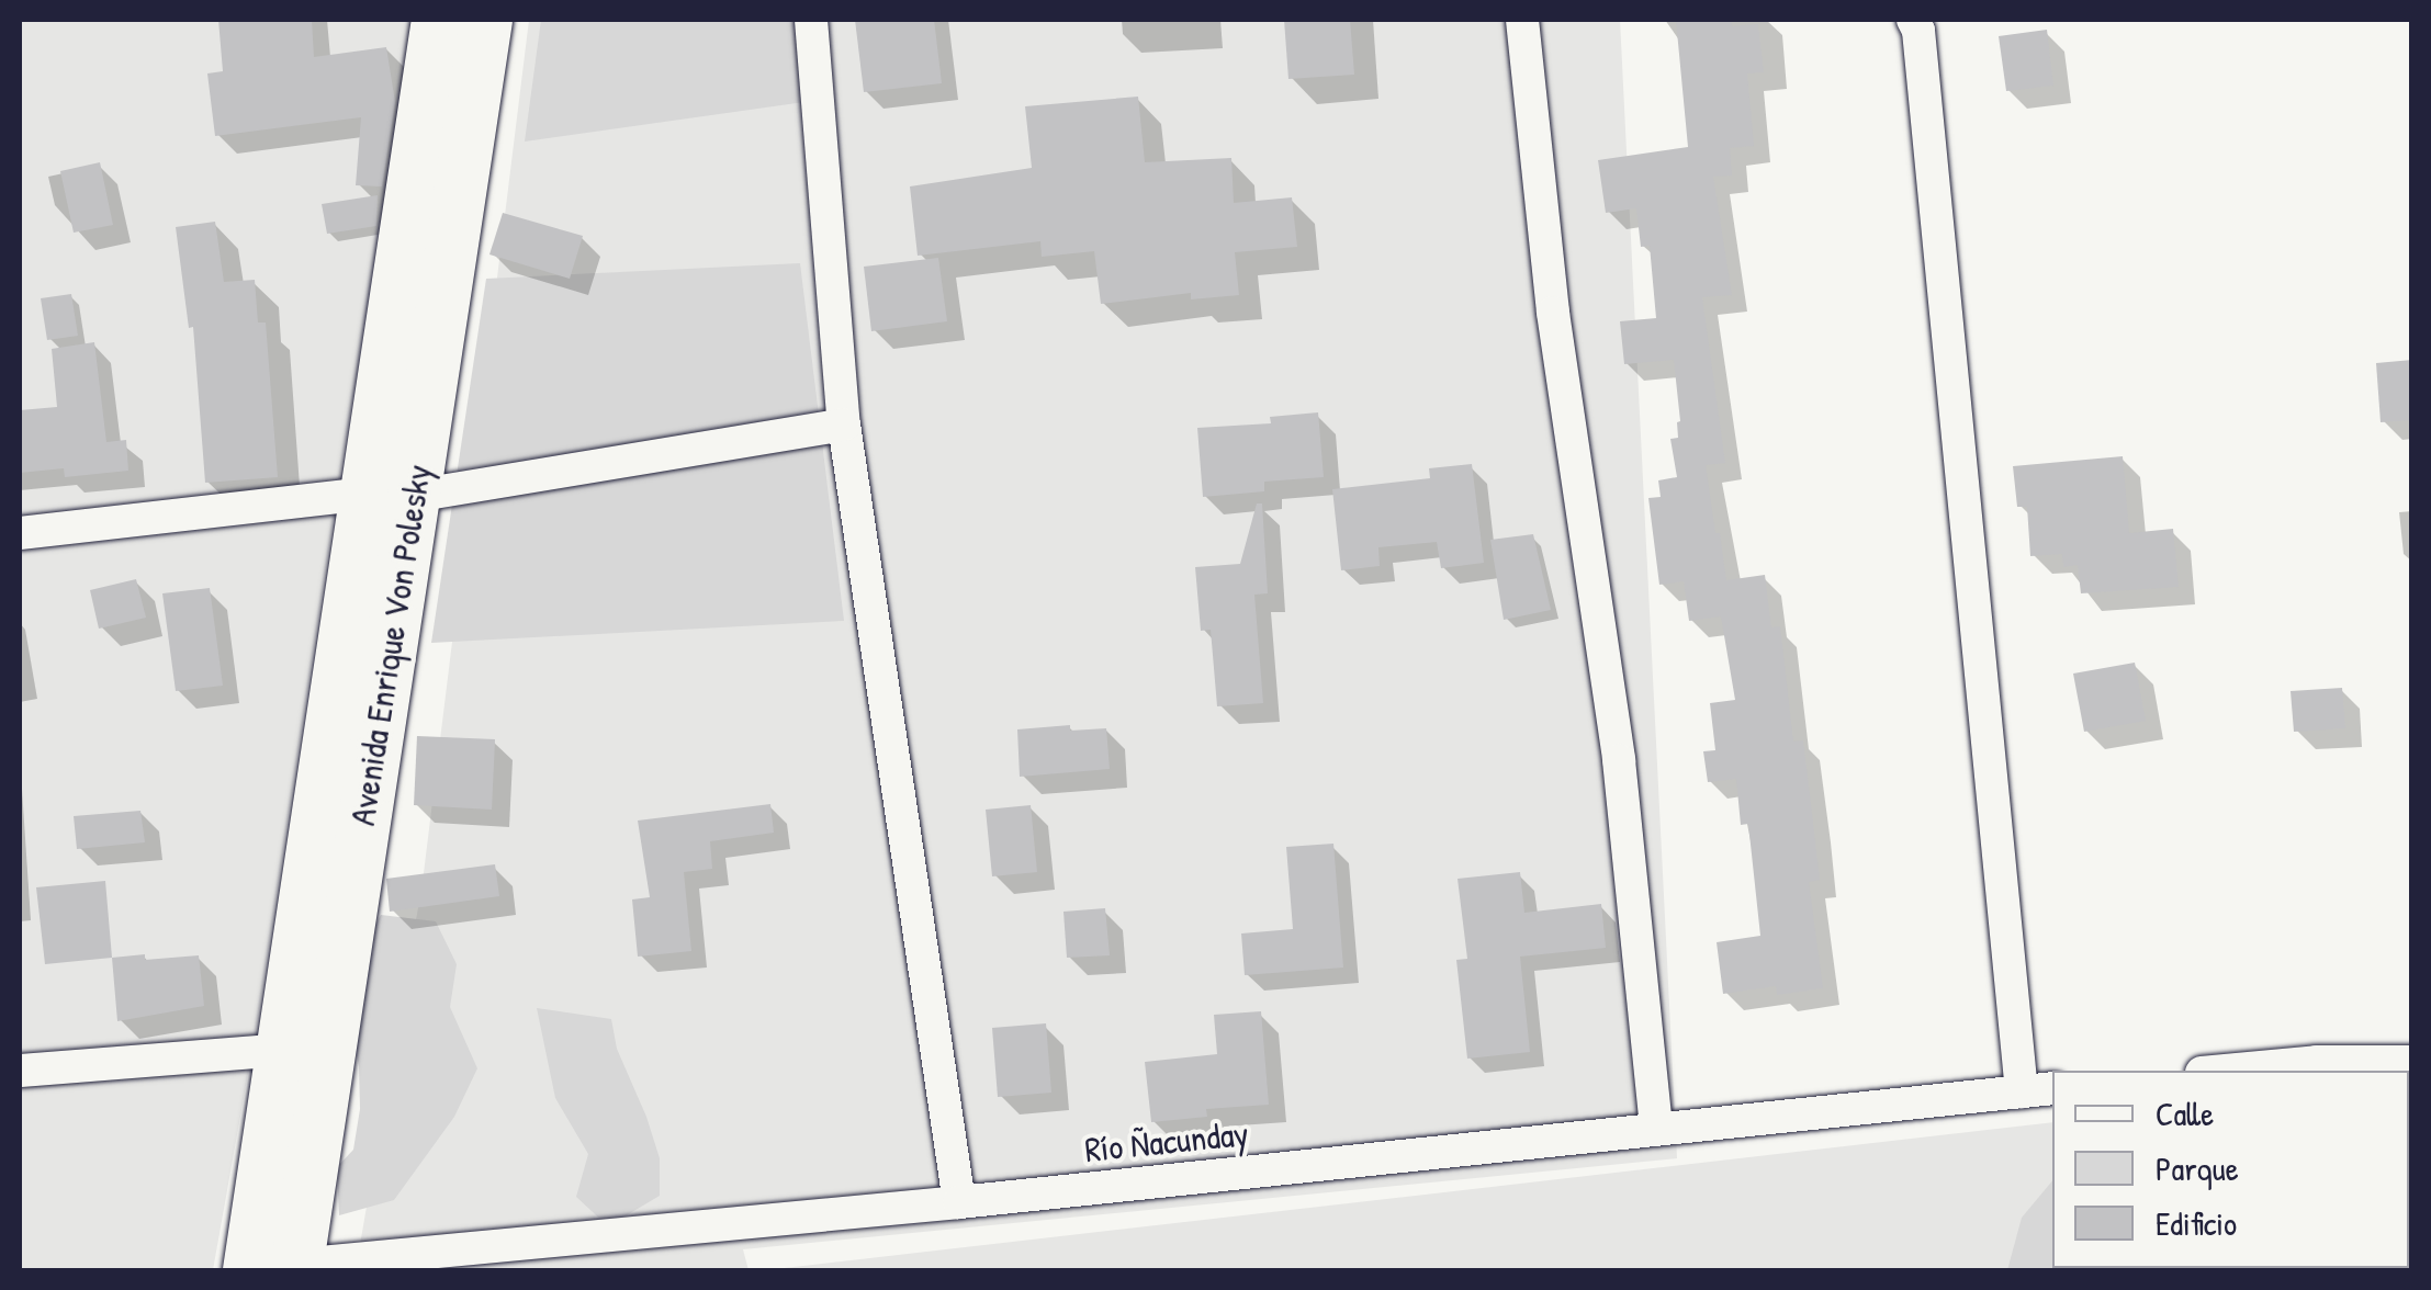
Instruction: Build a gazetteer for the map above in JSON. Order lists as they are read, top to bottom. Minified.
{"streets":{"main road":["Avenida Enrique Von Polesky"],"street":["Río Ñacunday"]},"crossings":[["Avenida Enrique Von Polesky","Río Ñacunday"]],"legend":["Calle","Parque","Edificio"]}
